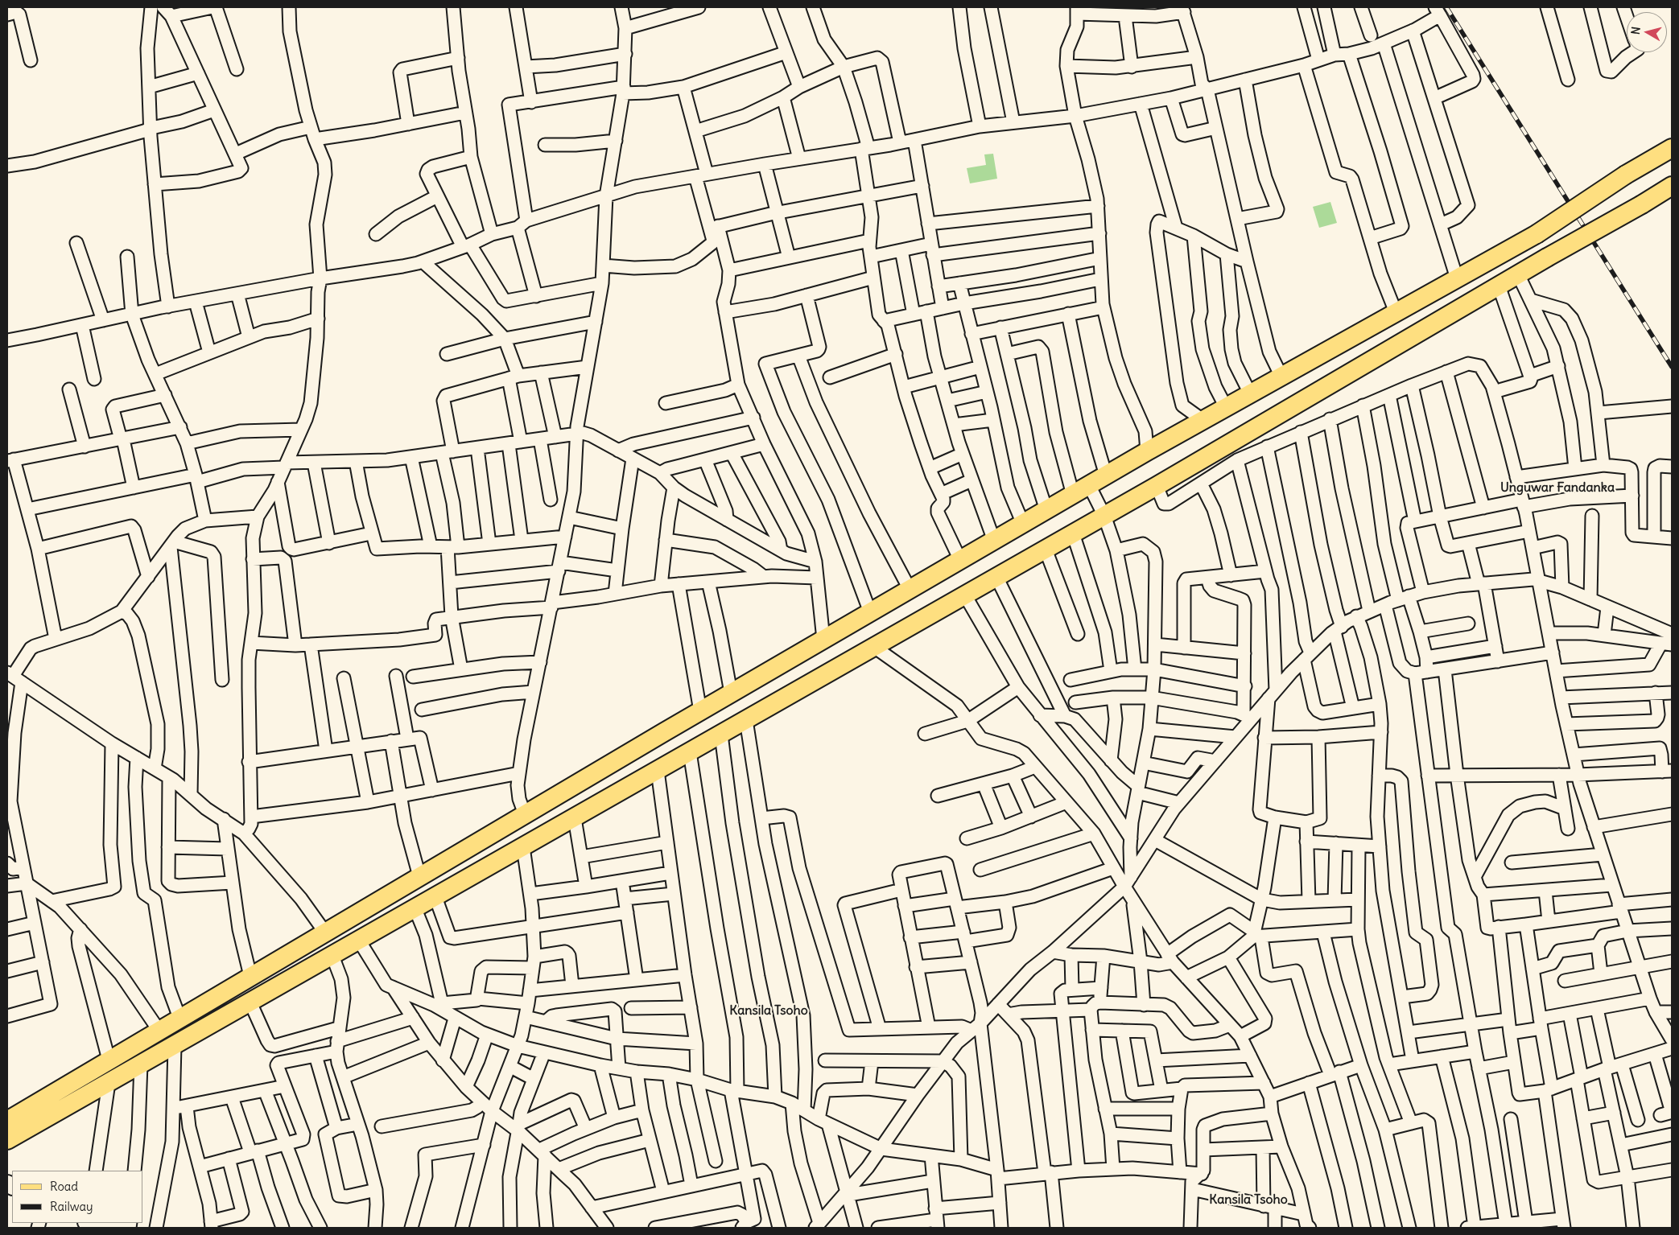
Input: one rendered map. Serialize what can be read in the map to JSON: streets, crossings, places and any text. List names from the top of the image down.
{
  "districts": ["Unguwar Fandanka", "Kansila Tsoho", "Kansila Tsoho"],
  "legend": ["Road", "Railway"],
  "north": "left"
}
